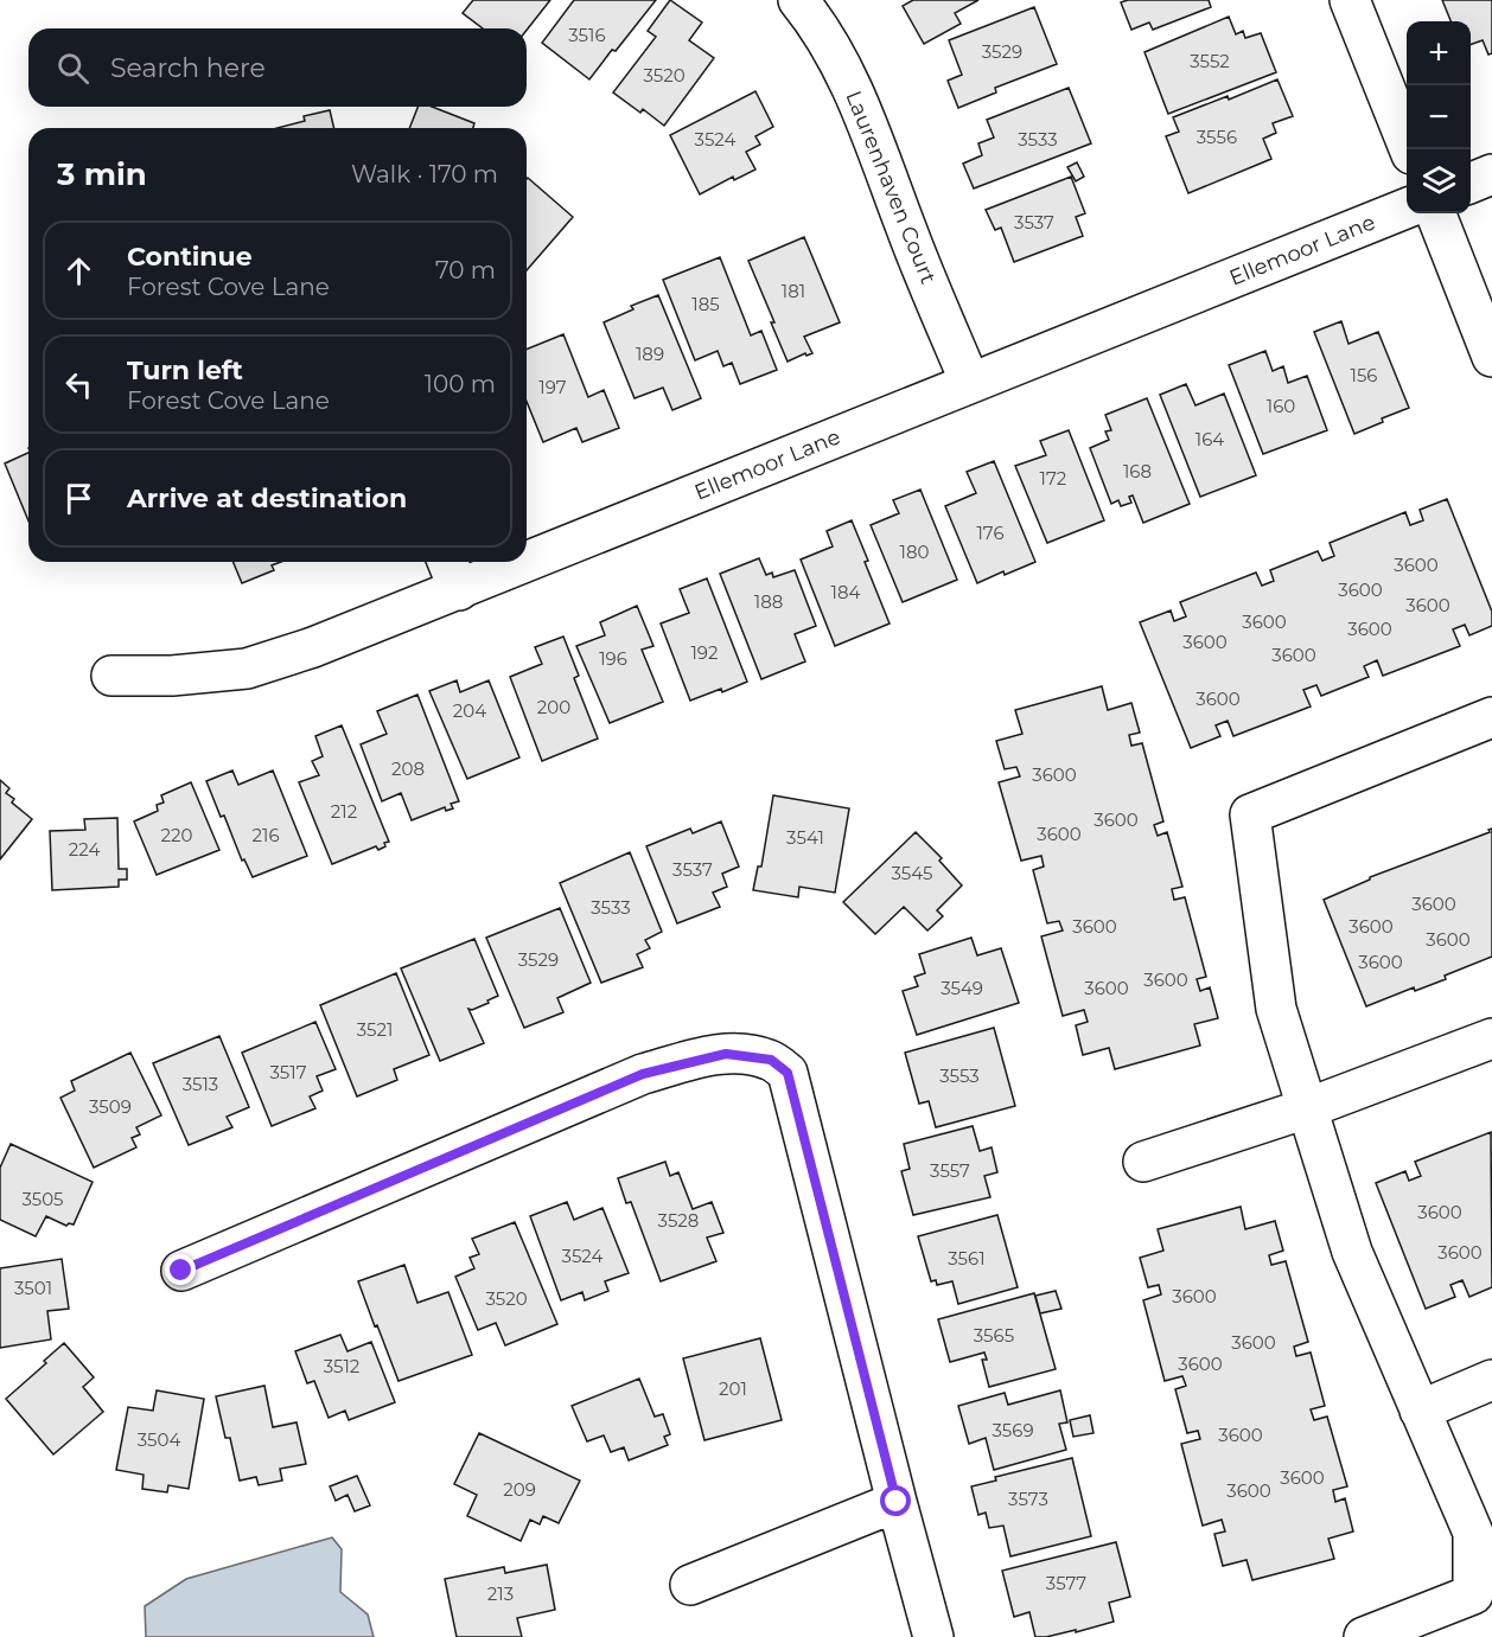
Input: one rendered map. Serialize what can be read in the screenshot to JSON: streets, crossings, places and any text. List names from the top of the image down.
{
  "streets": {
    "street": ["Laurenhaven Court", "Ellemoor Lane"]
  },
  "crossings": [
    ["Laurenhaven Court", "Ellemoor Lane"]
  ],
  "house_numbers": [
    "3516",
    "3529",
    "3552",
    "3520",
    "3556",
    "3524",
    "3533",
    "3537",
    "181",
    "185",
    "189",
    "156",
    "197",
    "160",
    "164",
    "168",
    "172",
    "176",
    "180",
    "3600",
    "3600",
    "184",
    "188",
    "3600",
    "3600",
    "3600",
    "3600",
    "192",
    "3600",
    "196",
    "3600",
    "200",
    "204",
    "208",
    "3600",
    "212",
    "3600",
    "3600",
    "220",
    "216",
    "3541",
    "224",
    "3537",
    "3545",
    "3600",
    "3533",
    "3600",
    "3600",
    "3600",
    "3529",
    "3600",
    "3600",
    "3549",
    "3600",
    "3521",
    "3517",
    "3553",
    "3513",
    "3509",
    "3557",
    "3505",
    "3600",
    "3528",
    "3600",
    "3524",
    "3561",
    "3501",
    "3600",
    "3520",
    "3565",
    "3600",
    "3600",
    "3512",
    "201",
    "3569",
    "3600",
    "3504",
    "3600",
    "209",
    "3600",
    "3573",
    "3577",
    "213"
  ],
  "page": {
    "map_buttons": ["+", "−"],
    "search": "Search here",
    "heading": ["3 min", "Walk · 170 m"],
    "list": [
      ["Continue", "Forest Cove Lane", "70 m"],
      ["Turn left", "Forest Cove Lane", "100 m"],
      "Arrive at destination"
    ]
  }
}
